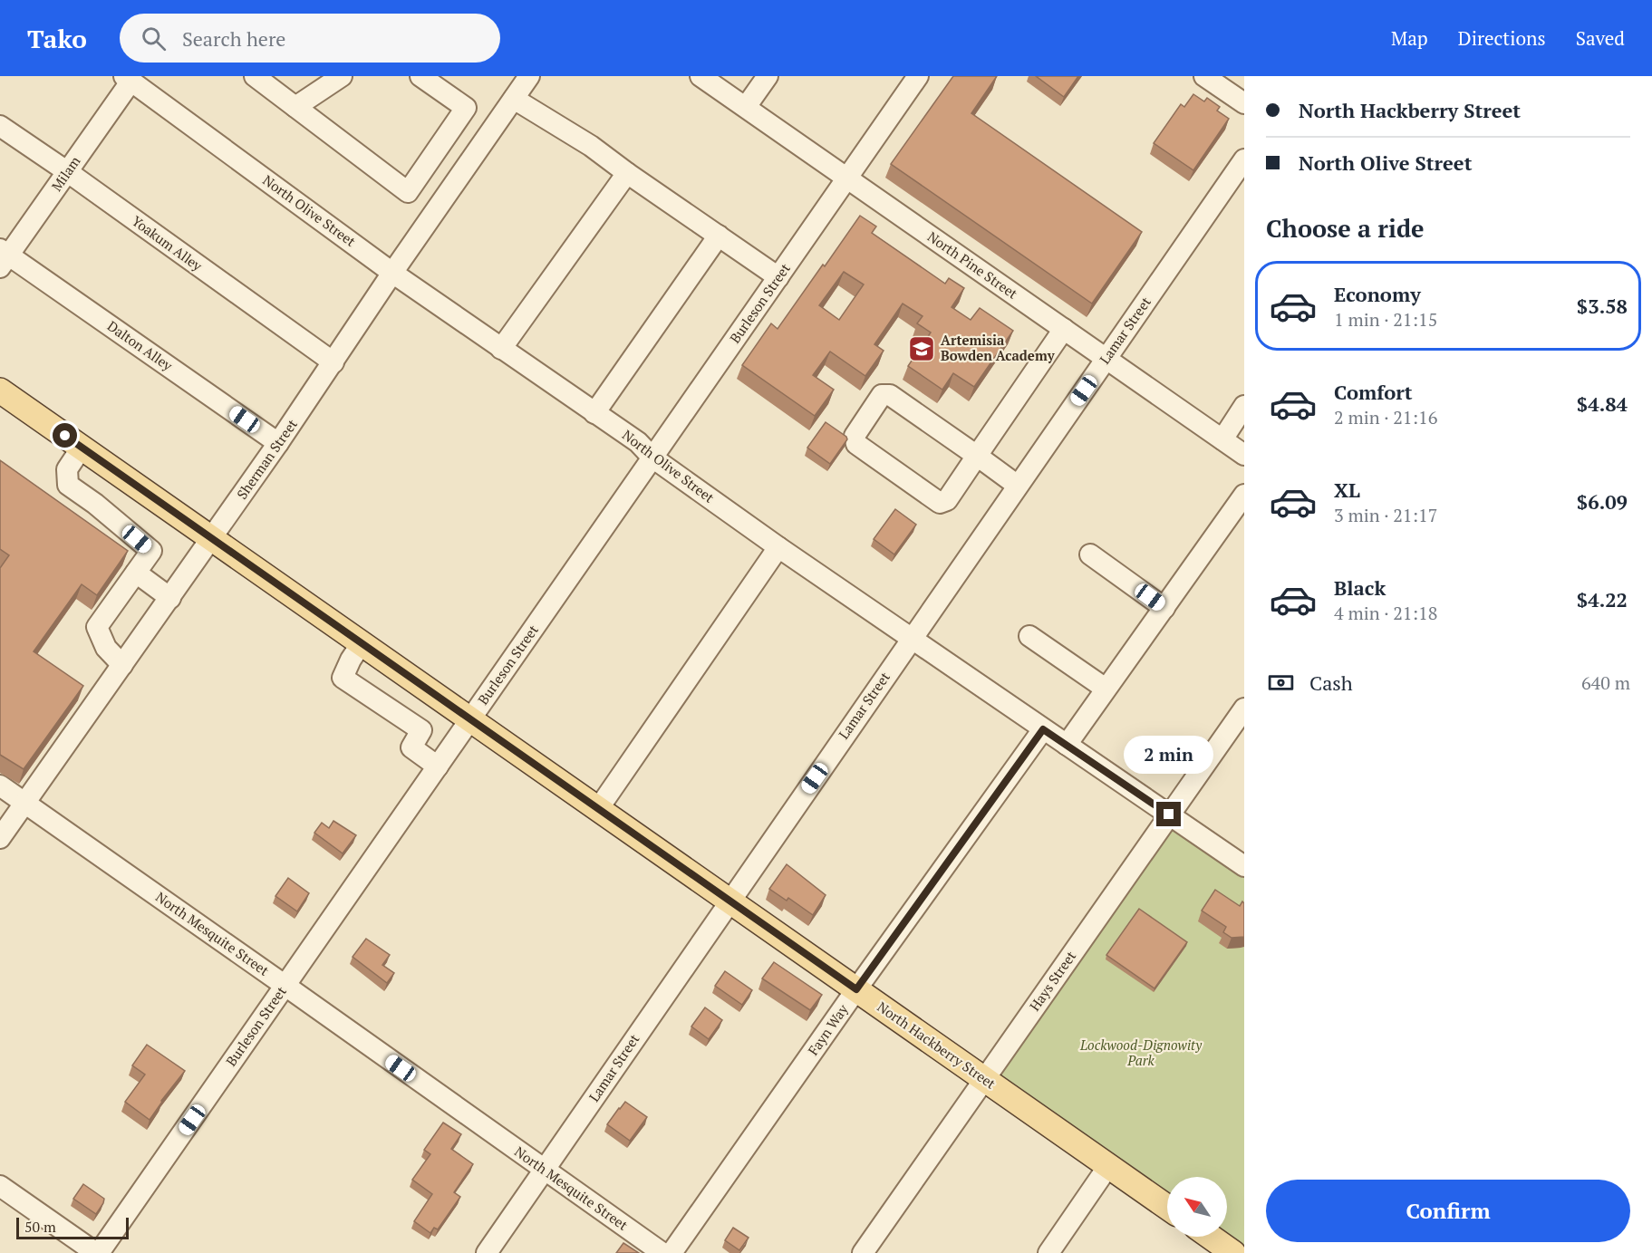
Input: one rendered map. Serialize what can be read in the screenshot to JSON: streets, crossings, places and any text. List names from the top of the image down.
{
  "streets": {
    "main road": ["North Hackberry Street"],
    "street": [
      "Milam",
      "North Olive Street",
      "Yoakum Alley",
      "North Pine Street",
      "Burleson Street",
      "Lamar Street",
      "Dalton Alley",
      "Sherman Street",
      "North Mesquite Street",
      "Hays Street",
      "Fayn Way"
    ]
  },
  "crossings": [
    ["Milam", "North Olive Street"],
    ["Milam", "Yoakum Alley"],
    ["Milam", "Dalton Alley"],
    ["North Olive Street", "Burleson Street"],
    ["North Olive Street", "Lamar Street"],
    ["North Olive Street", "Sherman Street"],
    ["North Olive Street", "Hays Street"],
    ["North Olive Street", "Fayn Way"],
    ["Yoakum Alley", "Sherman Street"],
    ["North Pine Street", "Burleson Street"],
    ["North Pine Street", "Lamar Street"],
    ["Burleson Street", "North Mesquite Street"],
    ["Burleson Street", "North Hackberry Street"],
    ["Lamar Street", "North Mesquite Street"],
    ["Lamar Street", "North Hackberry Street"],
    ["Dalton Alley", "Sherman Street"],
    ["Sherman Street", "North Mesquite Street"],
    ["Sherman Street", "North Hackberry Street"],
    ["Hays Street", "North Hackberry Street"],
    ["Fayn Way", "North Hackberry Street"]
  ],
  "parks": ["Lockwood-Dignowity Park"],
  "places": {
    "school or university": ["Artemisia Bowden Academy"]
  },
  "scale_bar": "50 m",
  "north": "top left",
  "page": {
    "header": "Tako",
    "search": "Search here",
    "nav": ["Map", "Directions", "Saved"],
    "banner": ["North Hackberry Street", "North Olive Street"],
    "heading": "Choose a ride",
    "list": [
      {
        "name": "Economy",
        "note": "1 min · 21:15",
        "value": "$3.58"
      },
      {
        "name": "Comfort",
        "note": "2 min · 21:16",
        "value": "$4.84"
      },
      {
        "name": "XL",
        "note": "3 min · 21:17",
        "value": "$6.09"
      },
      {
        "name": "Black",
        "note": "4 min · 21:18",
        "value": "$4.22"
      }
    ],
    "pay": ["Cash", "640 m"],
    "bubble": "2 min",
    "buttons": "Confirm",
    "scale": "50 m"
  }
}
